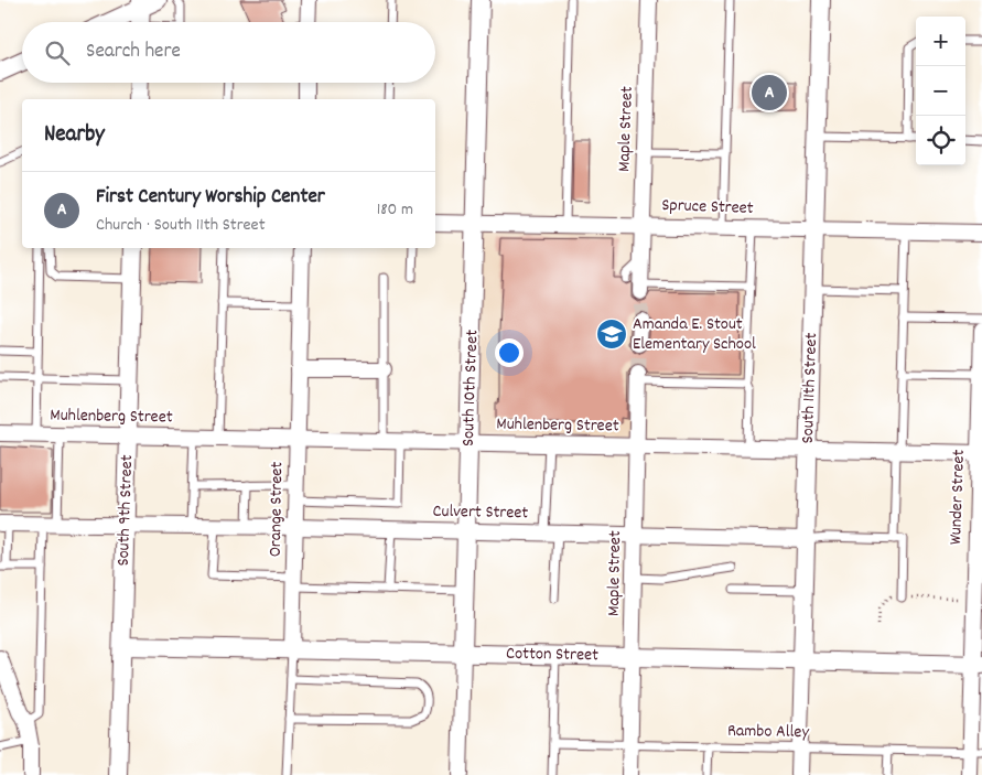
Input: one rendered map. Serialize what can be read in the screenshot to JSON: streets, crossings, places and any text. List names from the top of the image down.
{
  "streets": {
    "street": [
      "Maple Street",
      "Spruce Street",
      "South 10th Street",
      "South 11th Street",
      "Muhlenberg Street",
      "Wunder Street",
      "Orange Street",
      "South 9th Street",
      "Culvert Street",
      "Cotton Street"
    ],
    "lane": ["Rambo Alley"]
  },
  "crossings": [
    ["Maple Street", "Spruce Street"],
    ["Maple Street", "Muhlenberg Street"],
    ["Maple Street", "Culvert Street"],
    ["Maple Street", "Cotton Street"],
    ["Maple Street", "Rambo Alley"],
    ["Spruce Street", "South 10th Street"],
    ["Spruce Street", "South 11th Street"],
    ["South 10th Street", "Muhlenberg Street"],
    ["South 10th Street", "Culvert Street"],
    ["South 10th Street", "Cotton Street"],
    ["South 11th Street", "Muhlenberg Street"],
    ["South 11th Street", "Culvert Street"],
    ["South 11th Street", "Cotton Street"],
    ["South 11th Street", "Rambo Alley"],
    ["Muhlenberg Street", "Wunder Street"],
    ["Muhlenberg Street", "Orange Street"],
    ["Muhlenberg Street", "South 9th Street"],
    ["Wunder Street", "Cotton Street"],
    ["Wunder Street", "Rambo Alley"],
    ["Orange Street", "Culvert Street"],
    ["Orange Street", "Cotton Street"],
    ["South 9th Street", "Culvert Street"],
    ["South 9th Street", "Cotton Street"]
  ],
  "places": {
    "school or university": ["Amanda E. Stout Elementary School"]
  },
  "page": {
    "map_buttons": ["+", "−"],
    "search": "Search here",
    "pins": "A",
    "heading": "Nearby",
    "list": [
      {
        "mark": "A",
        "name": "First Century Worship Center",
        "note": "Church · South 11th Street",
        "value": "180 m"
      }
    ]
  }
}
